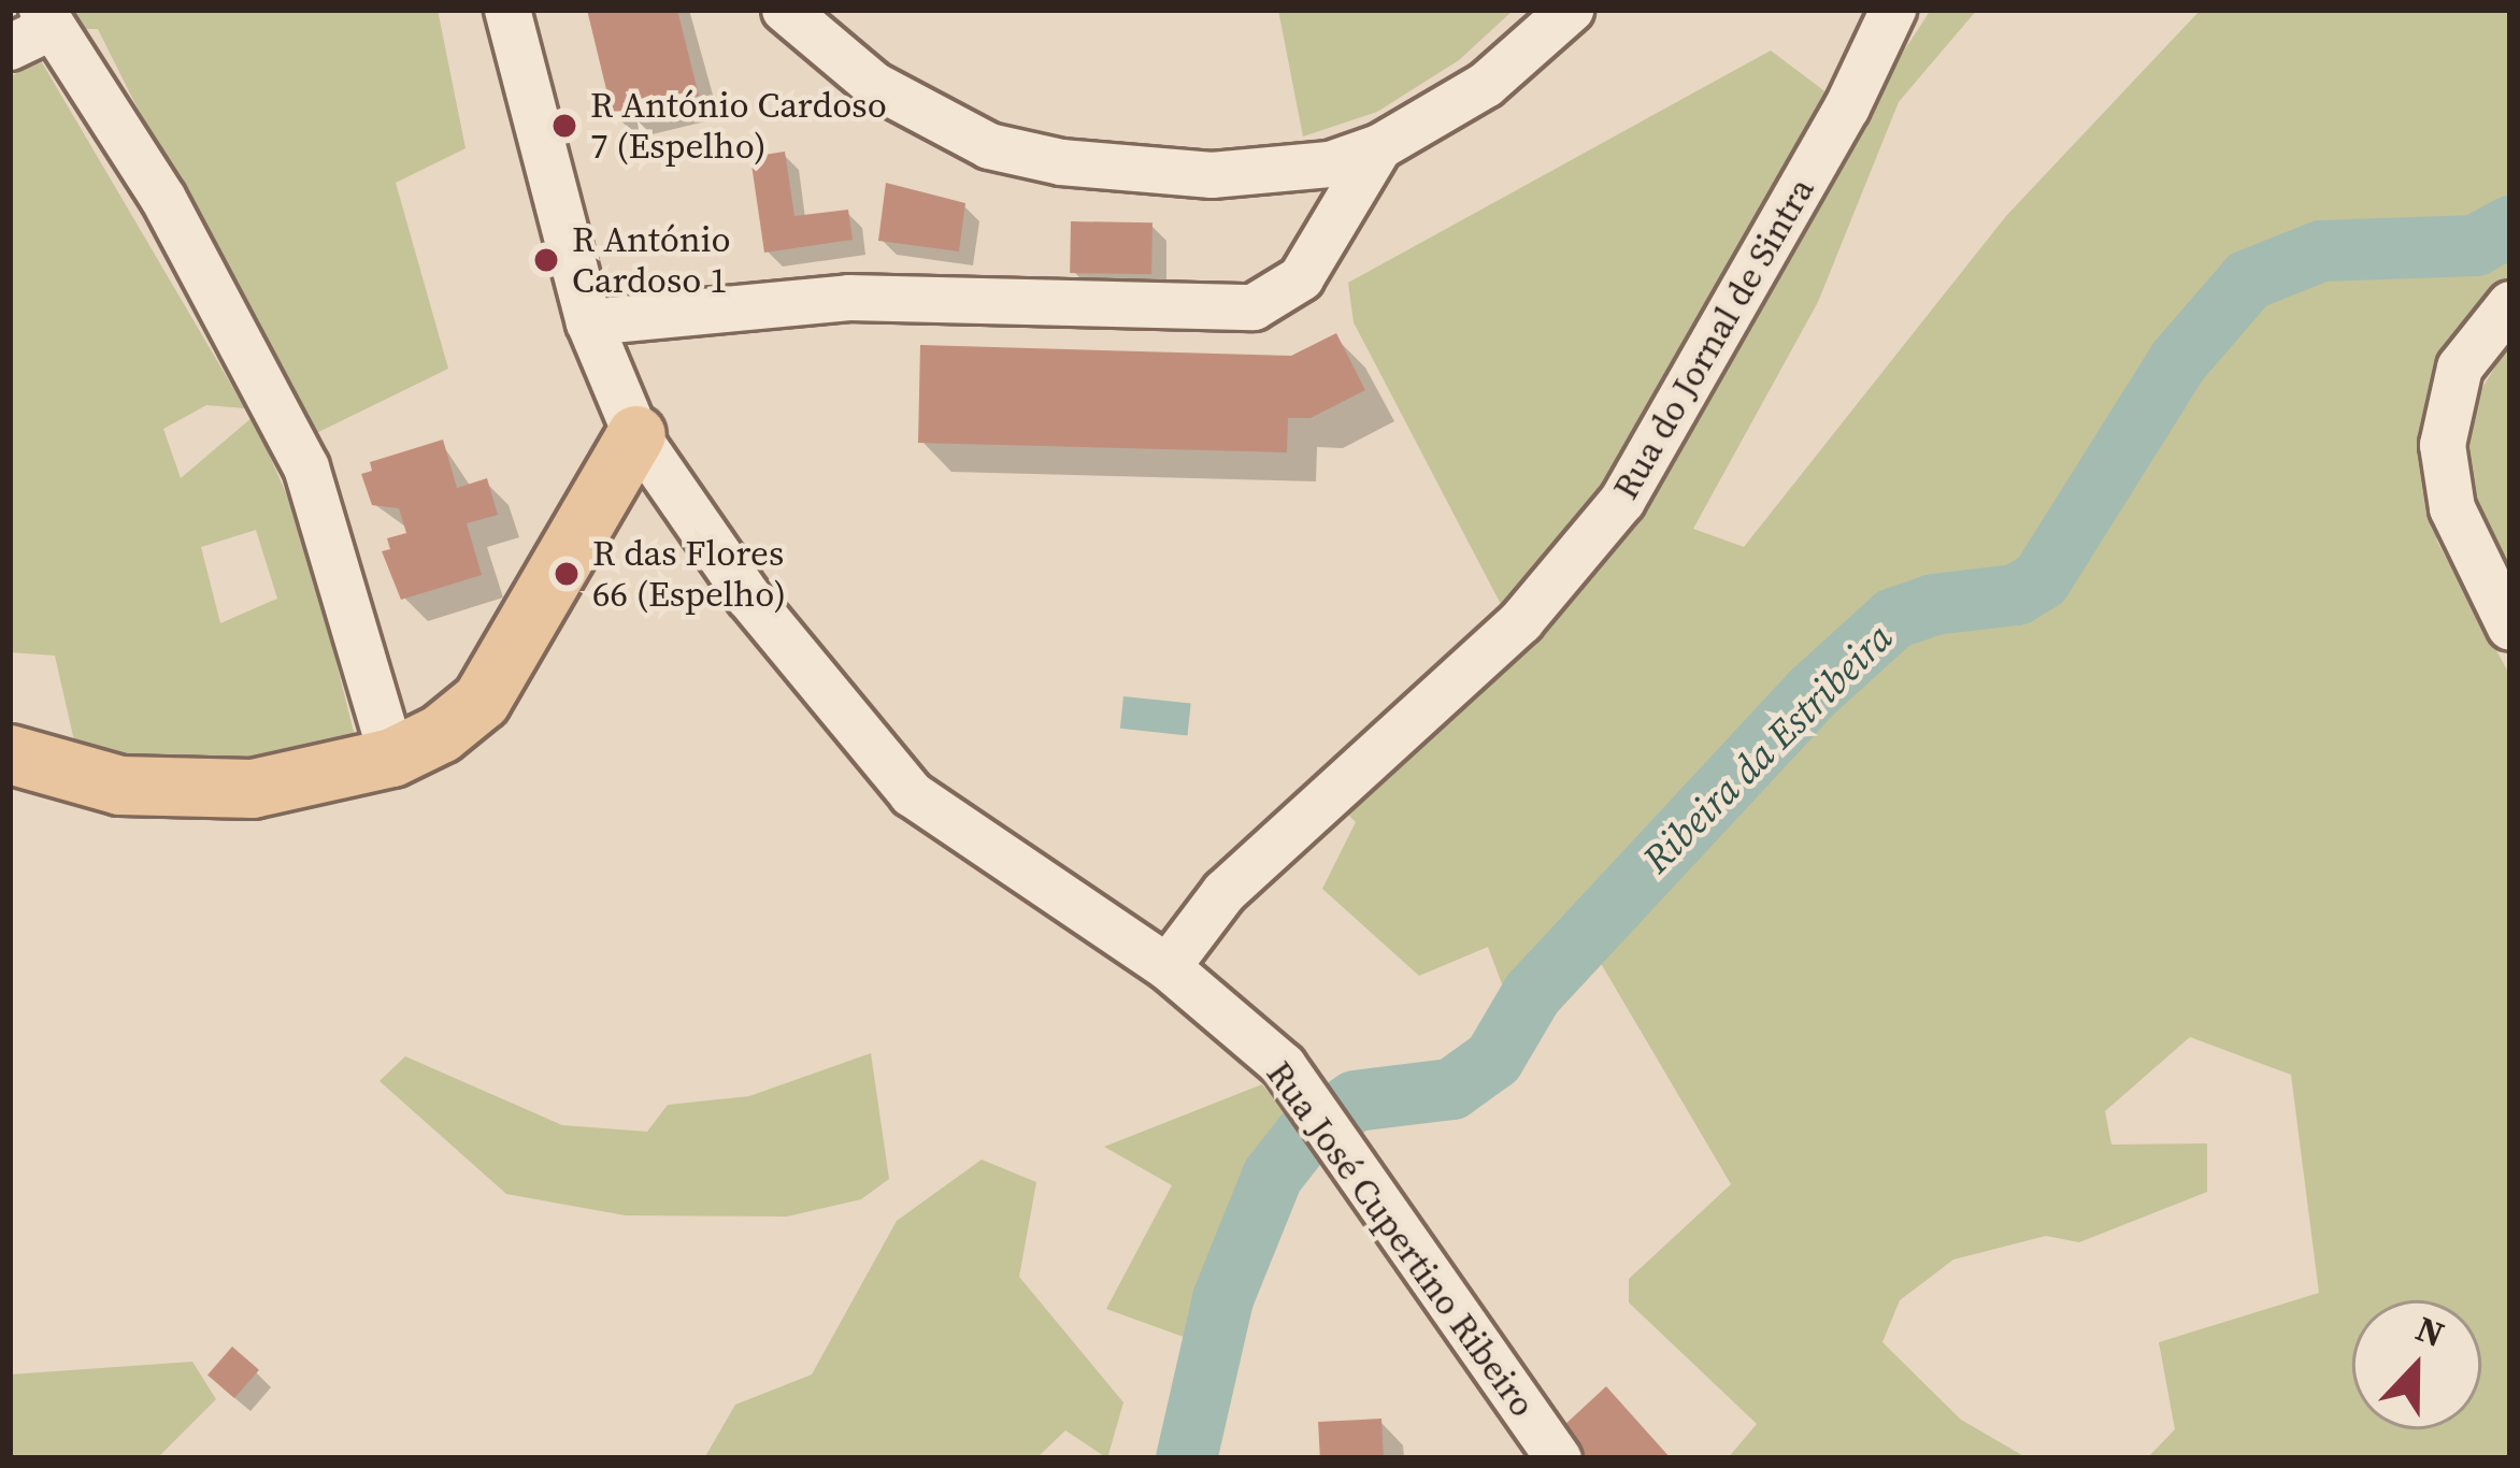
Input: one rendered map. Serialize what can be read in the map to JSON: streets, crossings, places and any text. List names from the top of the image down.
{
  "streets": {
    "street": ["Rua do Jornal de Sintra", "Rua José Cupertino Ribeiro"]
  },
  "crossings": [
    ["Rua do Jornal de Sintra", "Rua José Cupertino Ribeiro"]
  ],
  "water": ["Ribeira da Estribeira"],
  "places": ["R António Cardoso 7 (Espelho)", "R António Cardoso 1", "R das Flores 66 (Espelho)"],
  "north": "top"
}
